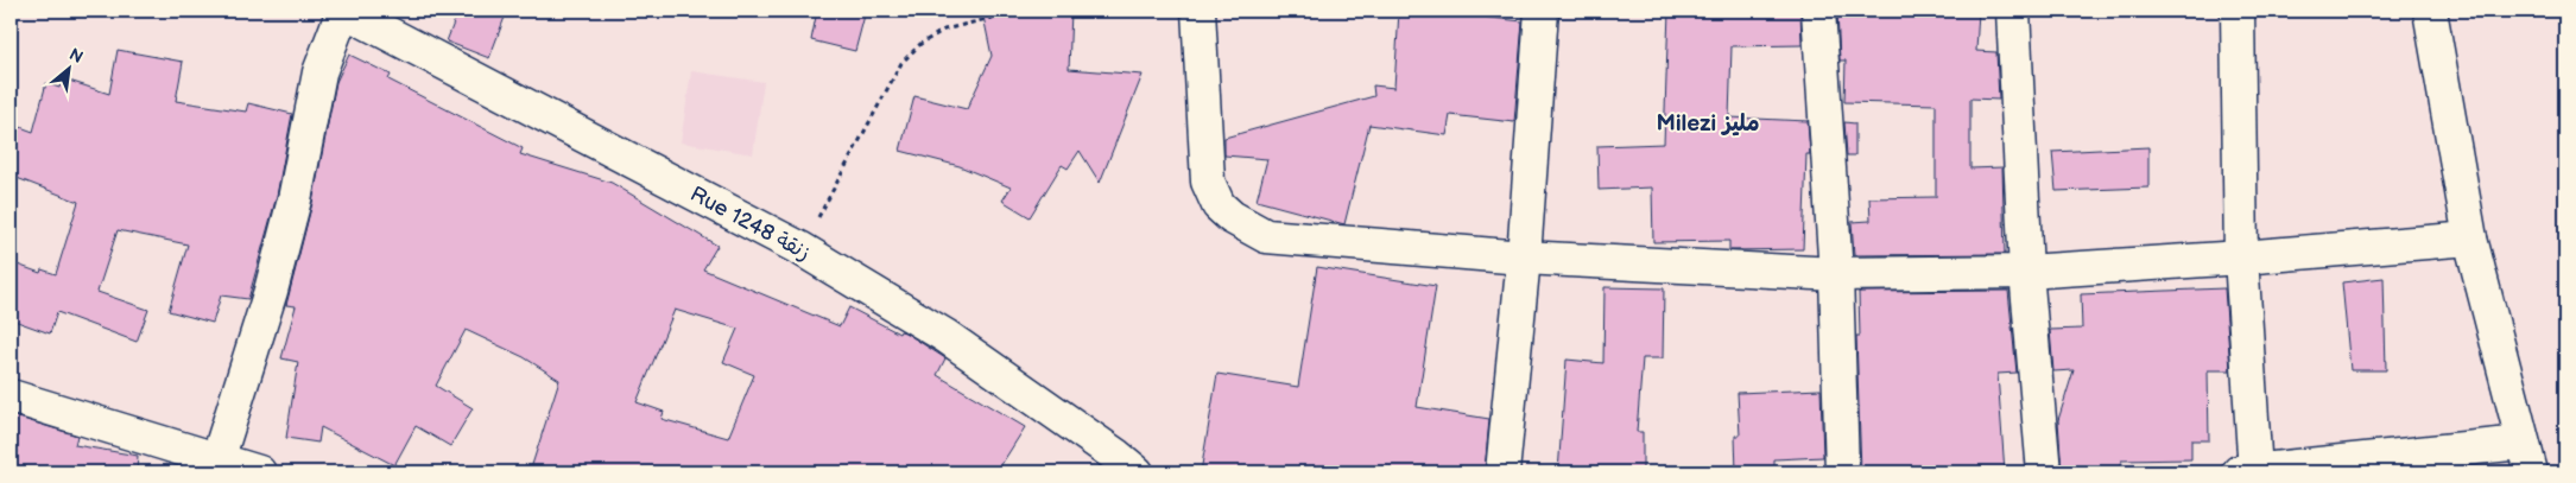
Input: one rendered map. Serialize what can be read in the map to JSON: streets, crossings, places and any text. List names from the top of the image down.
{
  "streets": {
    "street": ["Rue 1248 زنقة"]
  },
  "districts": ["Milezi مليز"],
  "north": "top right"
}
